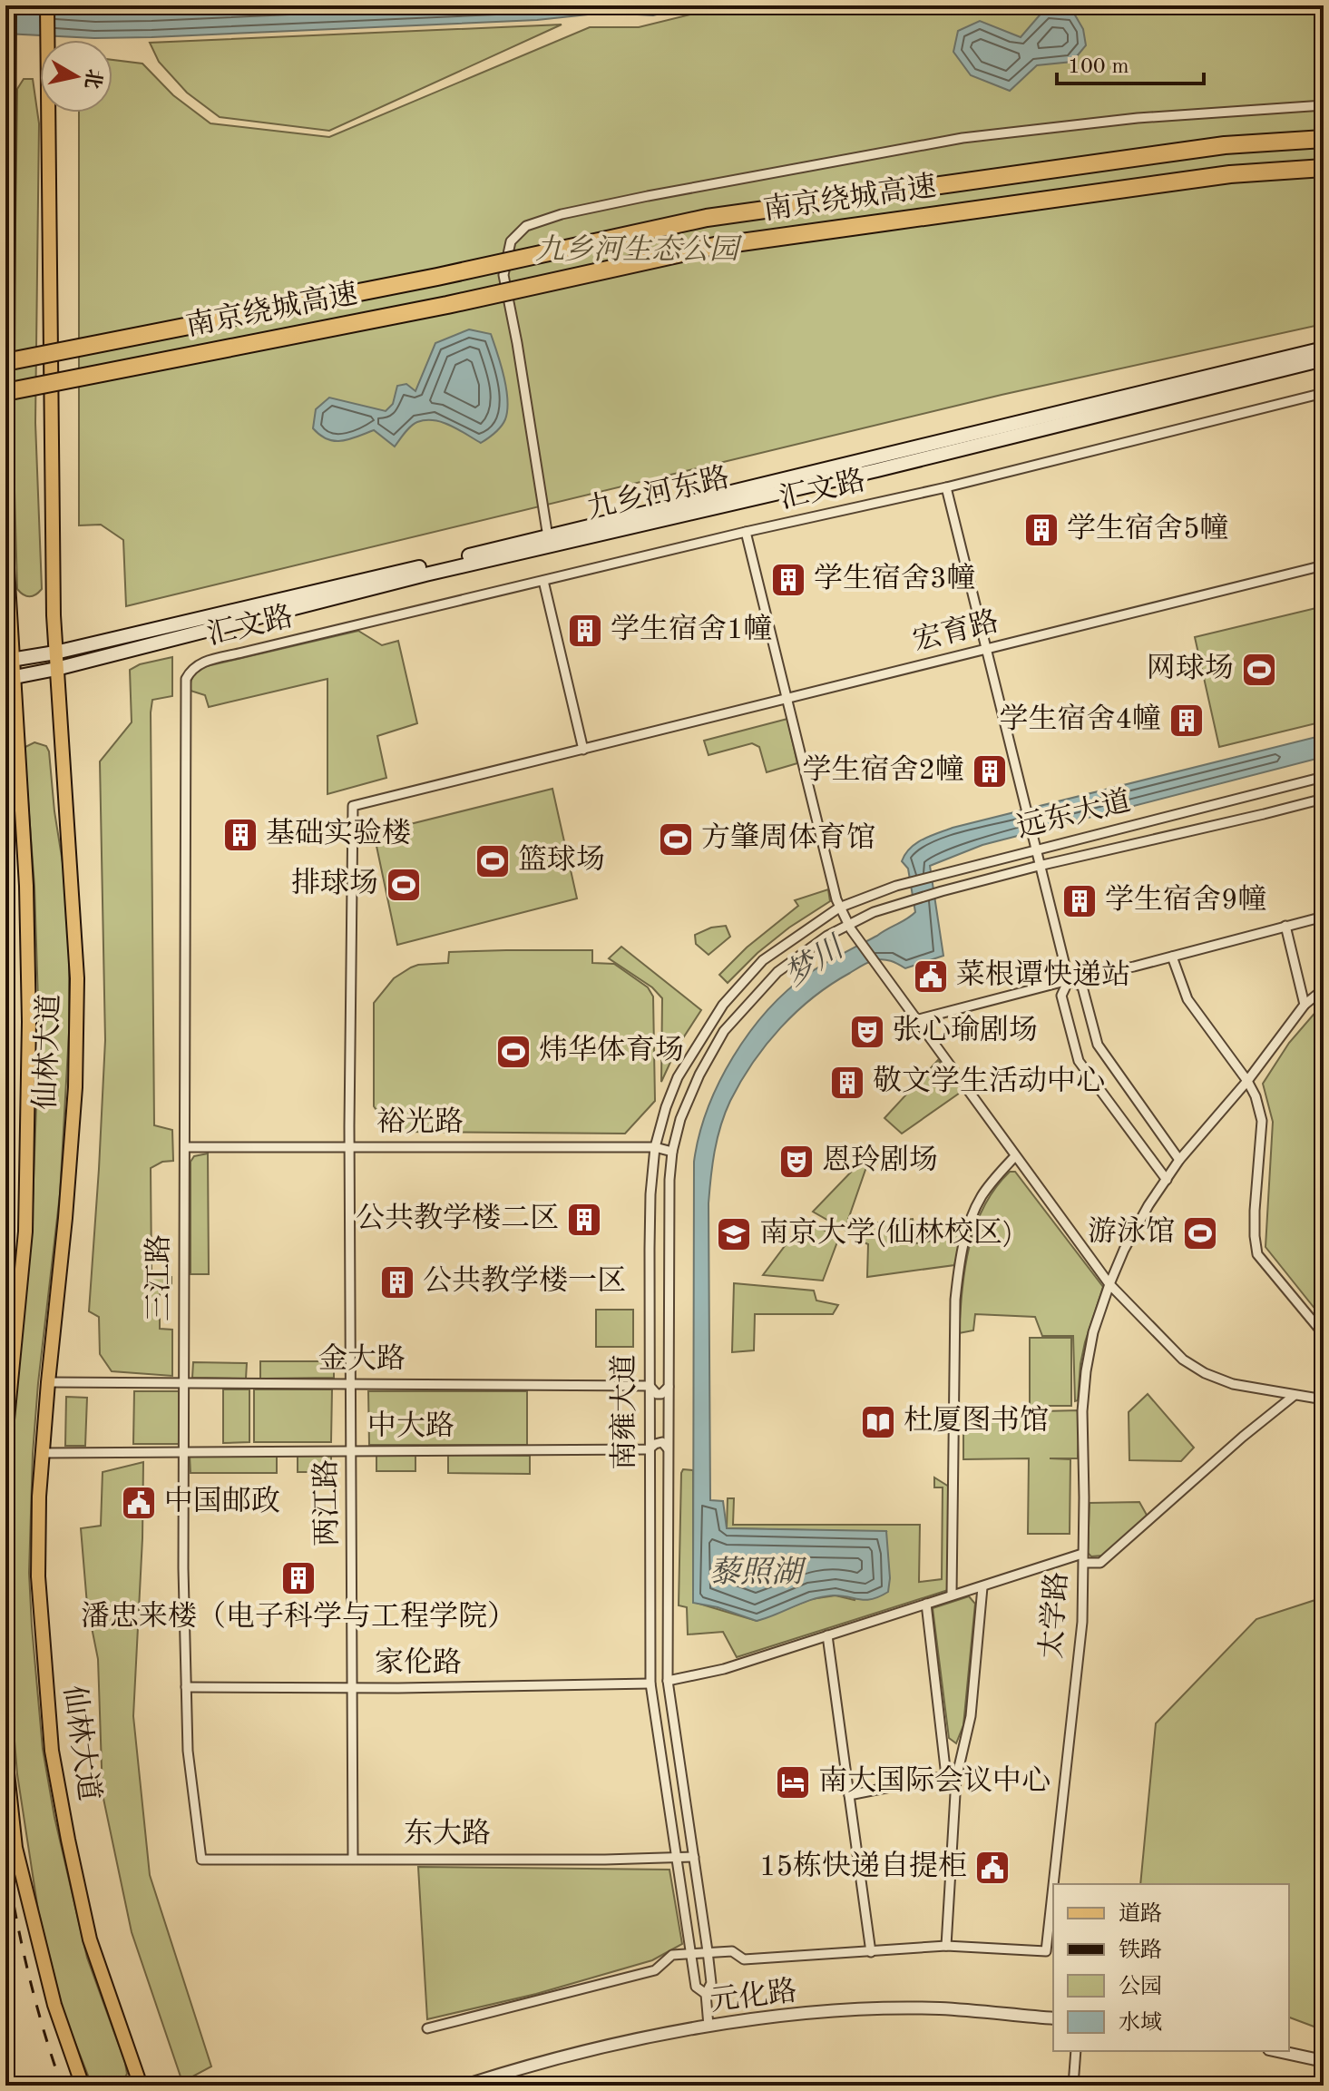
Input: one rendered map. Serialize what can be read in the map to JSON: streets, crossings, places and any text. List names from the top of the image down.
{
  "streets": {
    "highway": ["南京绕城高速"],
    "main road": ["九乡河东路", "仙林大道"],
    "street": [
      "汇文路",
      "宏育路",
      "远东大道",
      "裕光路",
      "三江路",
      "金大路",
      "南雍大道",
      "中大路",
      "两江路",
      "太学路",
      "家伦路",
      "东大路",
      "元化路"
    ]
  },
  "crossings": [
    ["汇文路", "三江路"],
    ["九乡河东路", "仙林大道"],
    ["宏育路", "两江路"],
    ["远东大道", "南雍大道"],
    ["仙林大道", "金大路"],
    ["仙林大道", "中大路"],
    ["裕光路", "三江路"],
    ["裕光路", "南雍大道"],
    ["裕光路", "两江路"],
    ["三江路", "金大路"],
    ["三江路", "中大路"],
    ["三江路", "家伦路"],
    ["三江路", "东大路"],
    ["金大路", "南雍大道"],
    ["金大路", "两江路"],
    ["南雍大道", "中大路"],
    ["南雍大道", "家伦路"],
    ["南雍大道", "东大路"],
    ["中大路", "两江路"],
    ["两江路", "家伦路"],
    ["两江路", "东大路"]
  ],
  "water": ["梦川", "藜照湖"],
  "parks": ["九乡河生态公园"],
  "places": {
    "building": [
      "学生宿舍5幢",
      "学生宿舍3幢",
      "学生宿舍1幢",
      "学生宿舍4幢",
      "学生宿舍2幢",
      "基础实验楼",
      "学生宿舍9幢",
      "敬文学生活动中心",
      "公共教学楼二区",
      "公共教学楼一区",
      "潘忠来楼（电子科学与工程学院）"
    ],
    "sports": [
      "网球场",
      "方肇周体育馆",
      "篮球场",
      "排球场",
      "炜华体育场",
      "游泳馆"
    ],
    "public building": ["菜根谭快递站", "中国邮政", "15栋快递自提柜"],
    "theatre": ["张心瑜剧场", "恩玲剧场"],
    "school or university": ["南京大学(仙林校区)"],
    "library": ["杜厦图书馆"],
    "hotel": ["南大国际会议中心"]
  },
  "legend": [
    "道路",
    "铁路",
    "公园",
    "水域"
  ],
  "scale_bar": "100 m",
  "north": "right"
}
